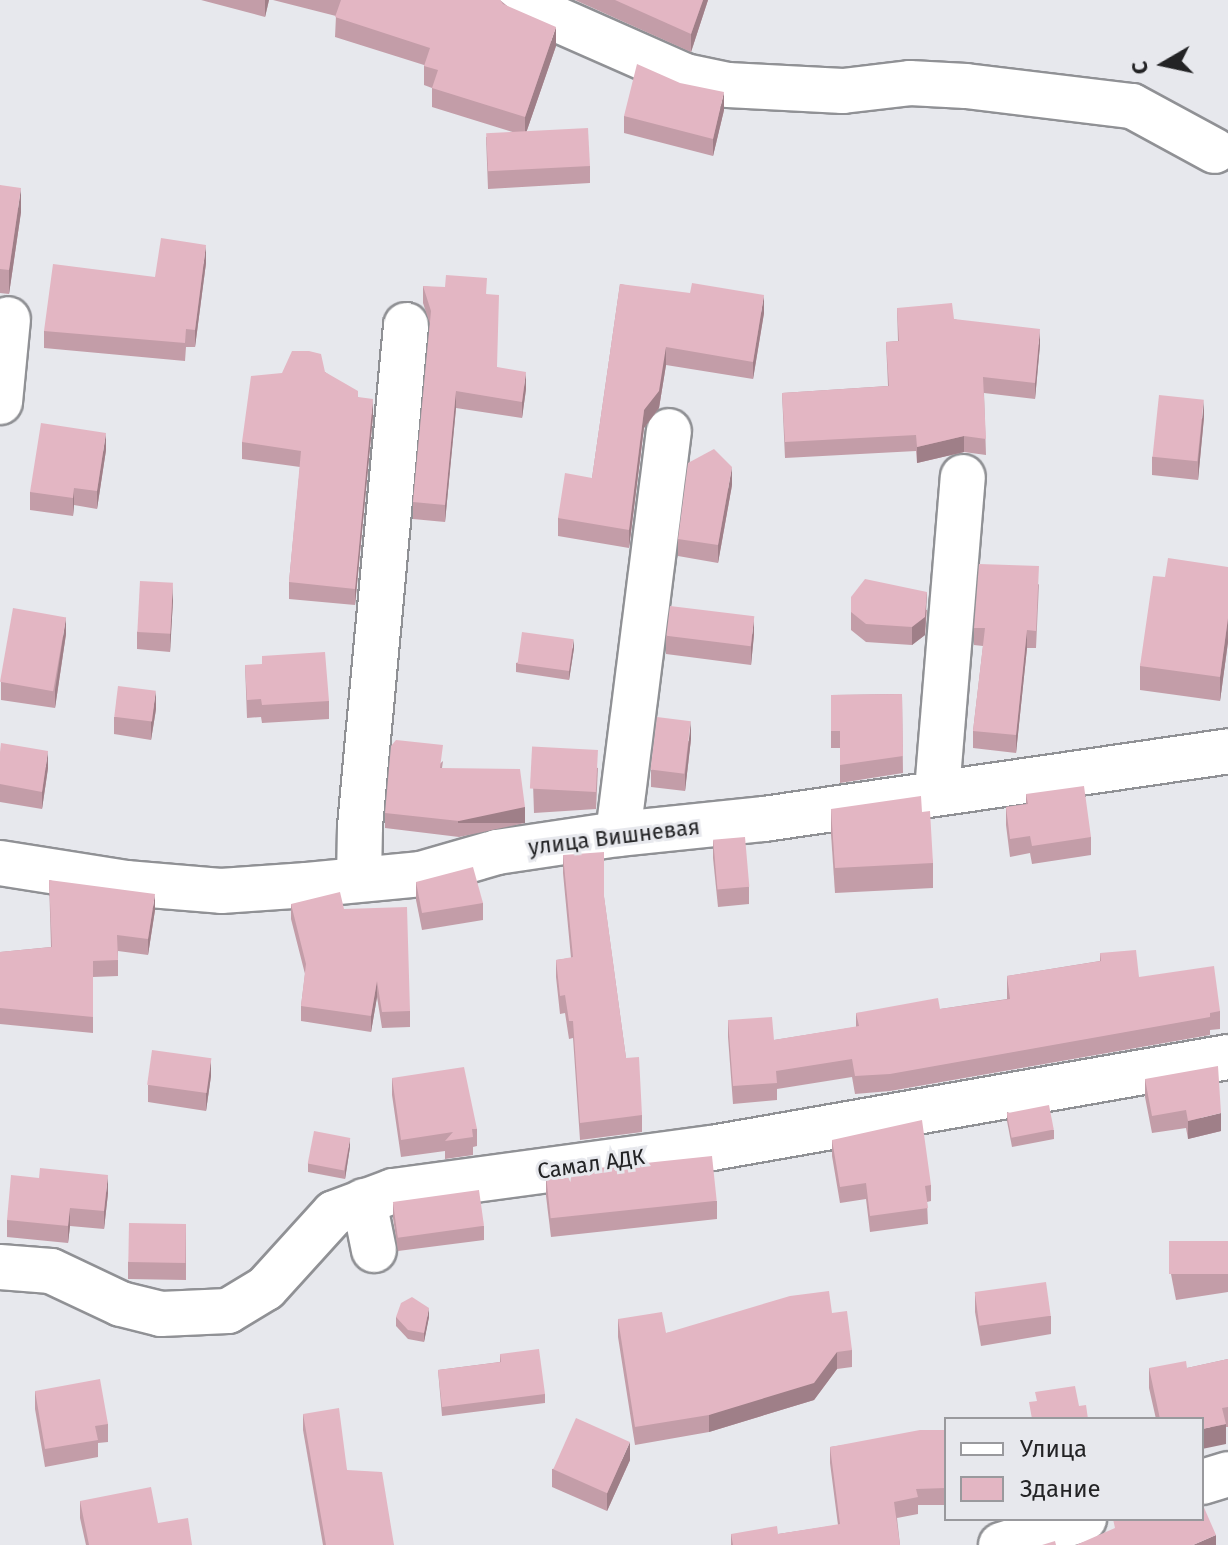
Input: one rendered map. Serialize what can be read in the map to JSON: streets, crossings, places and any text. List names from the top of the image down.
{
  "streets": {
    "street": ["улица Вишневая", "Самал АДК"]
  },
  "legend": ["Улица", "Здание"],
  "north": "left"
}
